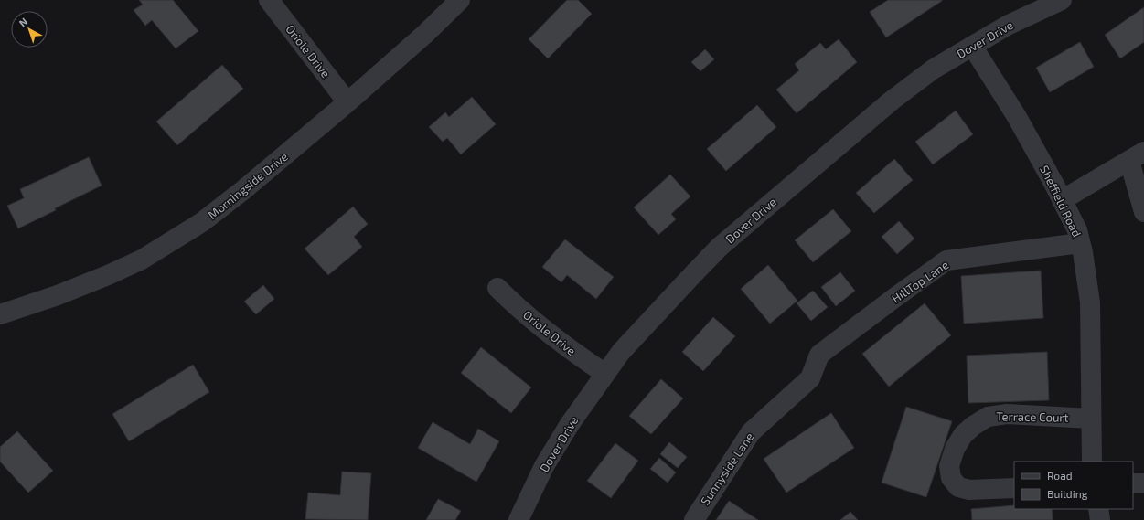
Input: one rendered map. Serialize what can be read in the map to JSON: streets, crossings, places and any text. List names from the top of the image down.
{
  "streets": {
    "street": [
      "Dover Drive",
      "Oriole Drive",
      "Morningside Drive",
      "Sheffield Road",
      "HillTop Lane",
      "Terrace Court",
      "Sunnyside Lane"
    ]
  },
  "crossings": [
    ["Dover Drive", "Oriole Drive"],
    ["Dover Drive", "Sheffield Road"],
    ["Oriole Drive", "Morningside Drive"],
    ["Sheffield Road", "HillTop Lane"],
    ["Sheffield Road", "Terrace Court"],
    ["HillTop Lane", "Sunnyside Lane"]
  ],
  "legend": ["Road", "Building"],
  "north": "top left"
}
